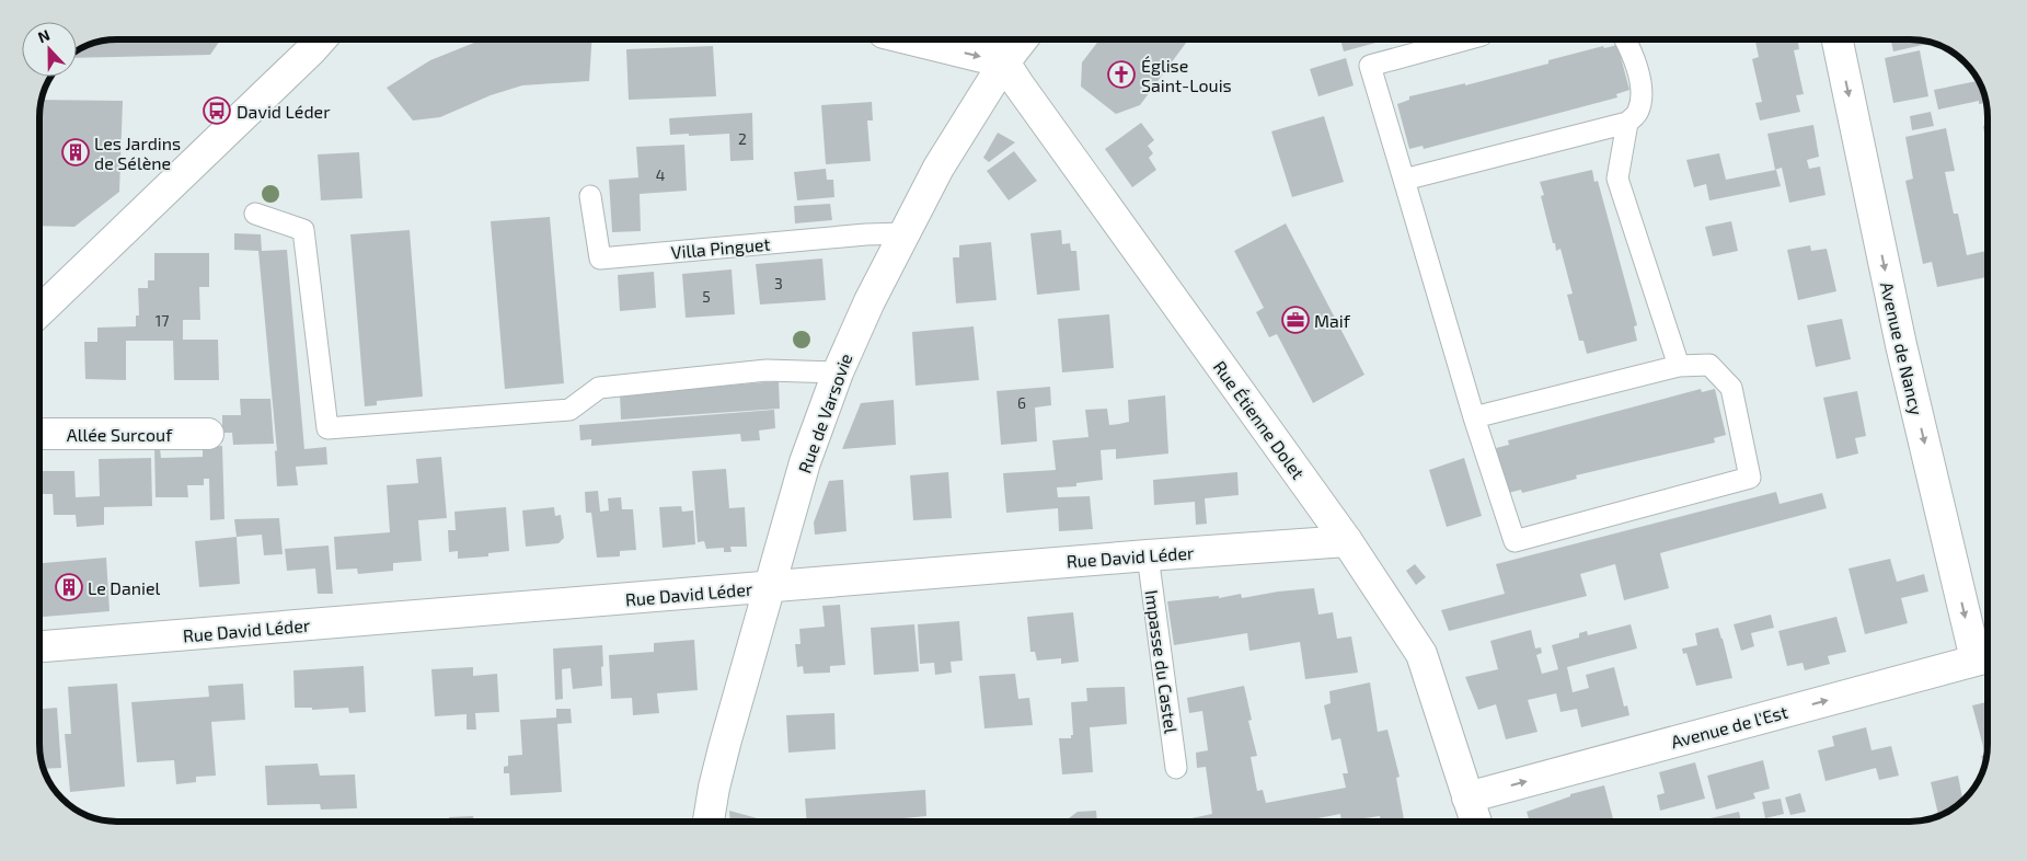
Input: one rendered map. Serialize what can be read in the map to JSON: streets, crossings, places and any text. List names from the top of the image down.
{
  "streets": {
    "street": [
      "Avenue de Nancy",
      "Rue de Varsovie",
      "Rue Étienne Dolet",
      "Allée Surcouf",
      "Rue David Léder",
      "Avenue de l'Est"
    ],
    "lane": ["Villa Pinguet", "Impasse du Castel"]
  },
  "crossings": [
    ["Villa Pinguet", "Rue de Varsovie"],
    ["Avenue de Nancy", "Avenue de l'Est"],
    ["Rue de Varsovie", "Rue Étienne Dolet"],
    ["Rue de Varsovie", "Rue David Léder"],
    ["Rue Étienne Dolet", "Rue David Léder"],
    ["Rue Étienne Dolet", "Avenue de l'Est"],
    ["Rue David Léder", "Impasse du Castel"]
  ],
  "one_way": ["Avenue de Nancy", "Avenue de l'Est"],
  "places": {
    "church": ["Église Saint-Louis"],
    "bus stop": ["David Léder"],
    "building": ["Les Jardins de Sélène", "Le Daniel"],
    "office": ["Maif"]
  },
  "house_numbers": [
    "2",
    "4",
    "3",
    "5",
    "17",
    "6"
  ],
  "north": "top"
}
